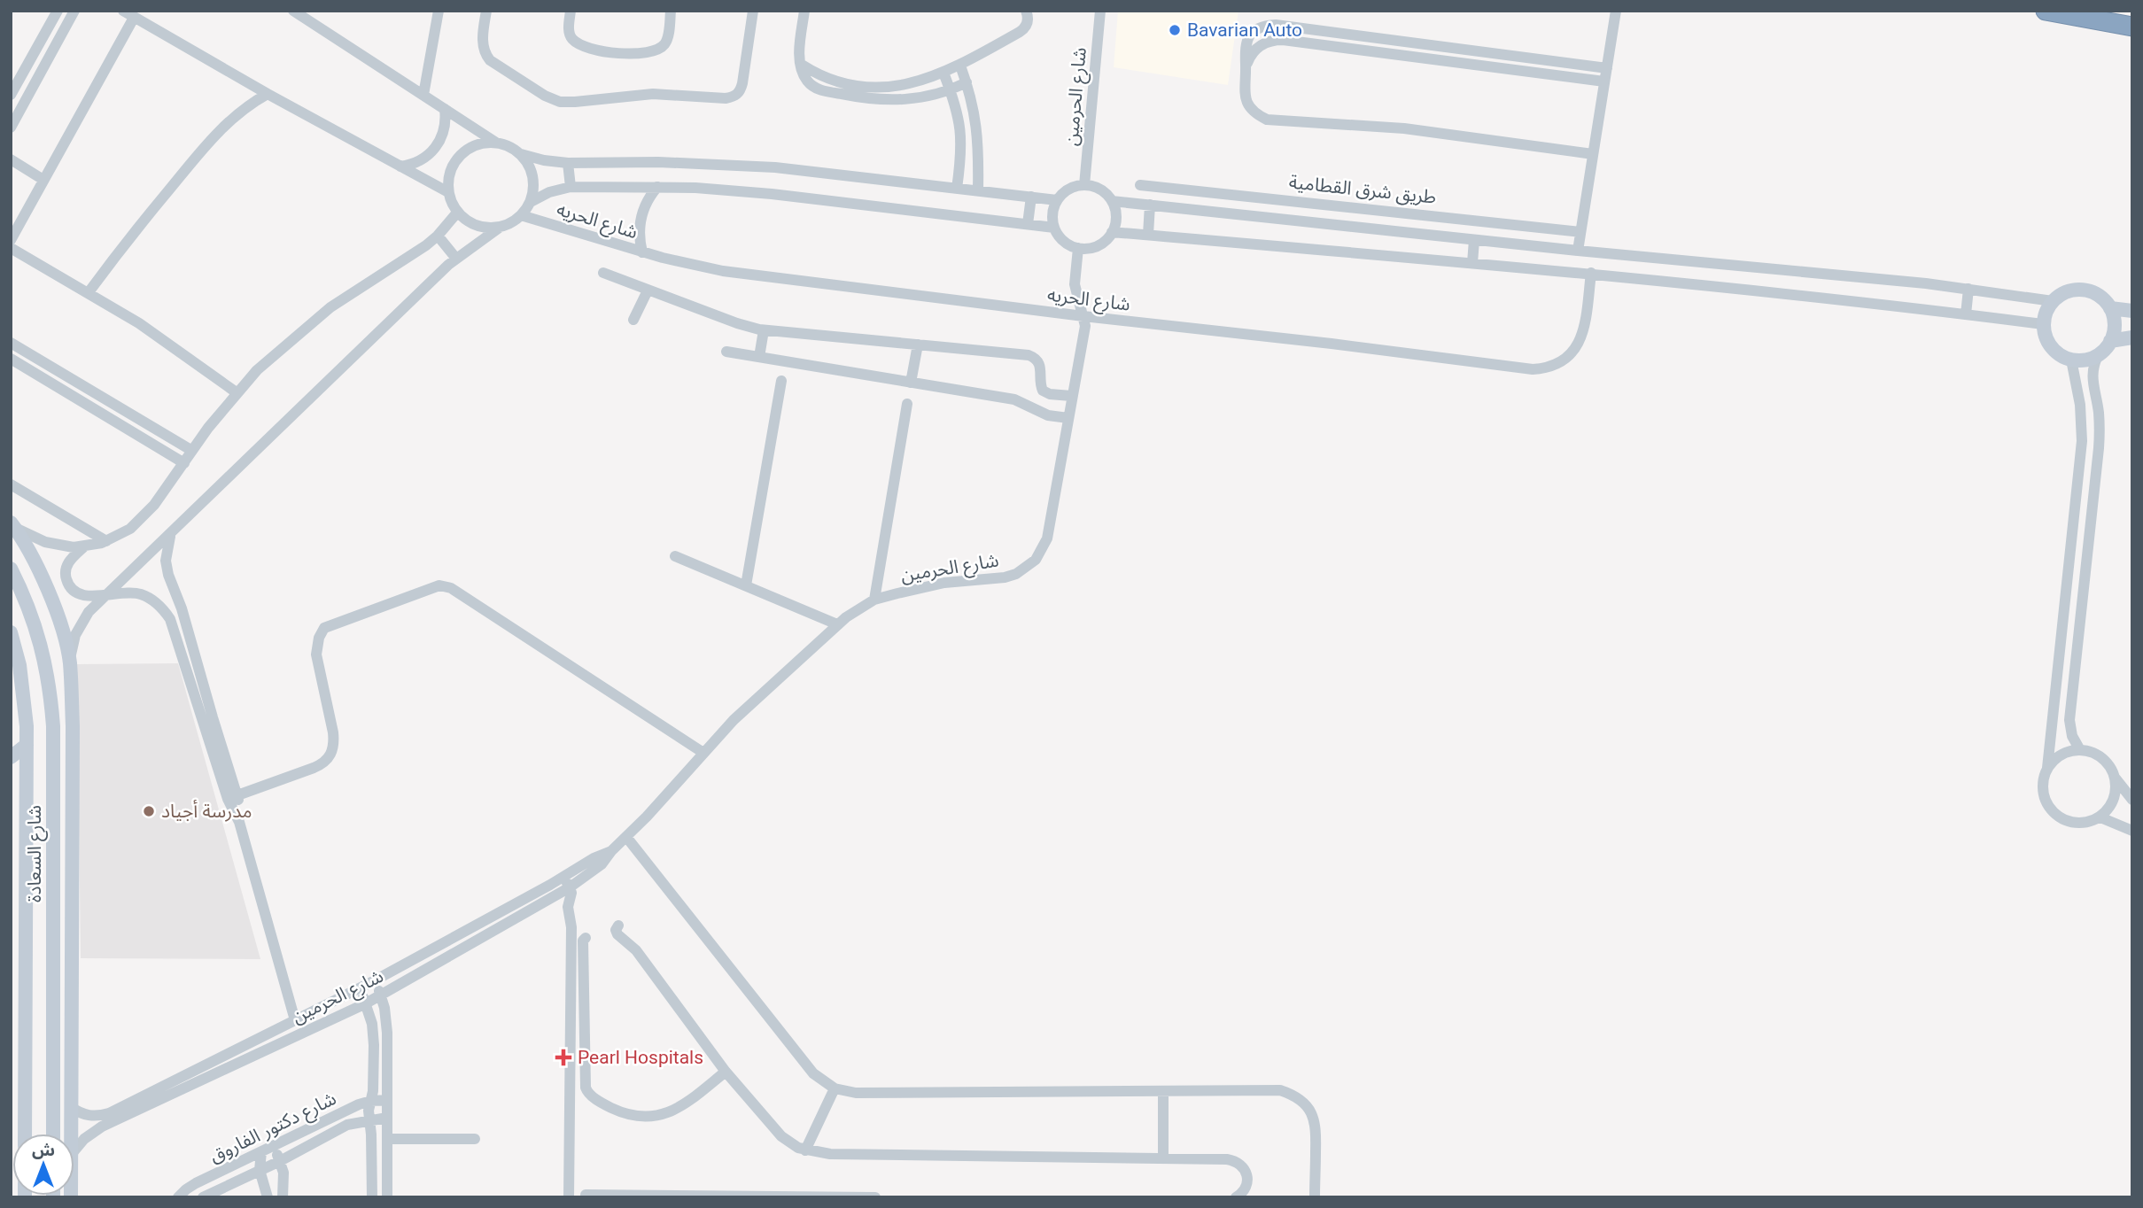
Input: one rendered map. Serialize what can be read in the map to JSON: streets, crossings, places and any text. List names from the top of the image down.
{
  "streets": {
    "street": [
      "شارع الحرمين",
      "طريق شرق القطامية",
      "شارع الحريه",
      "شارع السعادة",
      "شارع دكتور الفاروق"
    ]
  },
  "crossings": [
    ["شارع الحرمين", "شارع الحريه"]
  ],
  "places": {
    "other": ["Bavarian Auto", "مدرسة أجياد"],
    "health": ["Pearl Hospitals"]
  },
  "north": "top"
}
